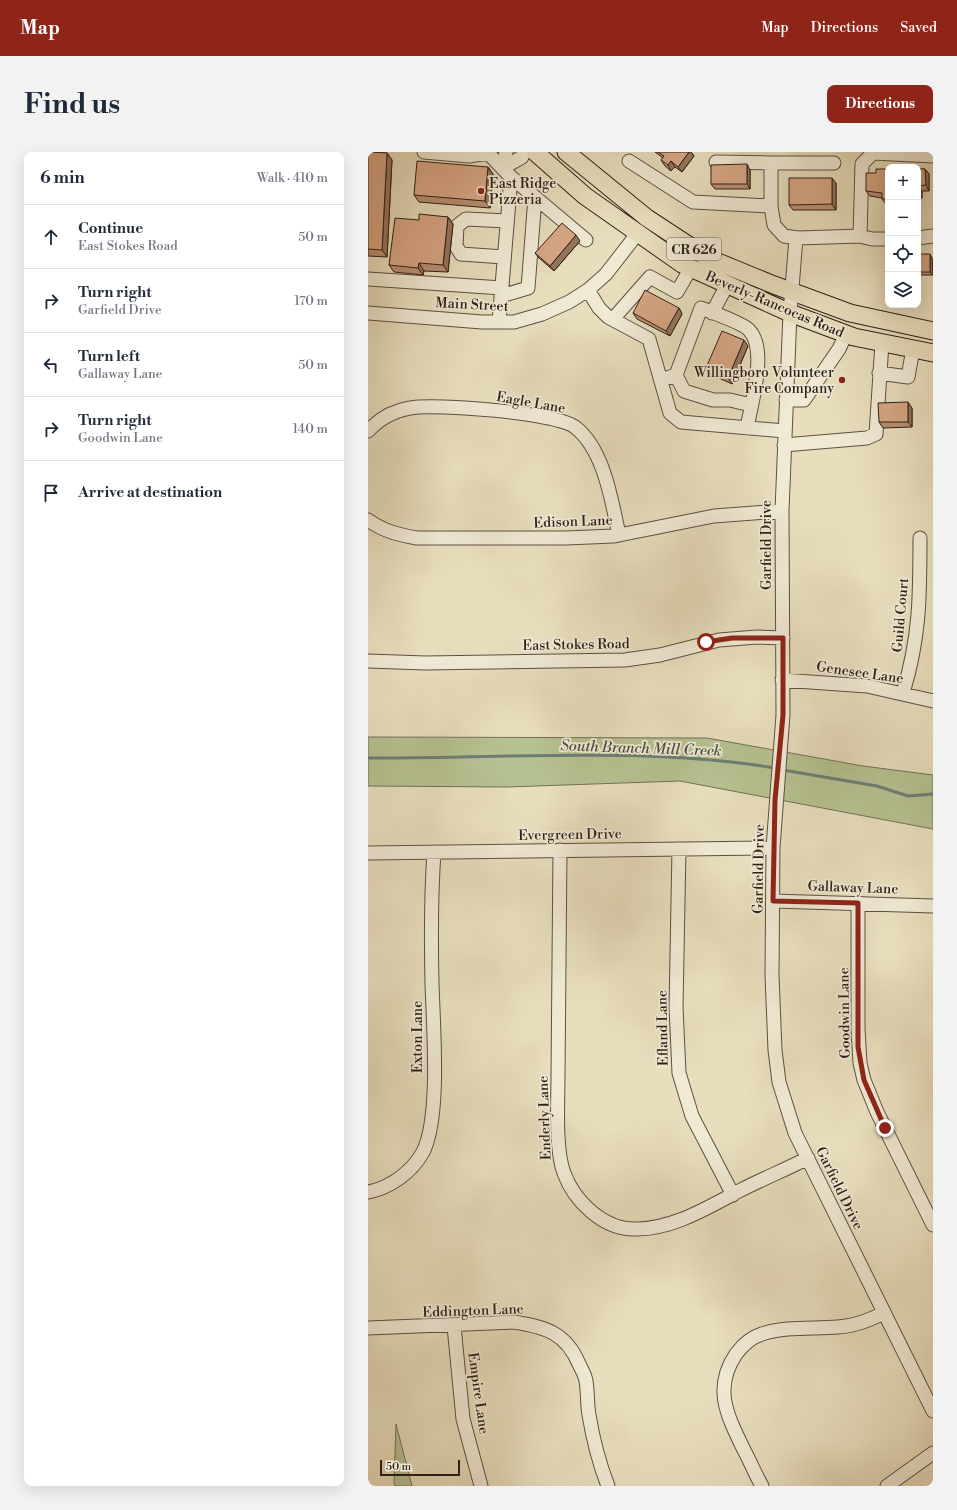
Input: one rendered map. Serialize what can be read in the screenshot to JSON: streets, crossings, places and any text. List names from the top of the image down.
{
  "streets": {
    "main road": ["CR 626", "Beverly-Rancocas Road"],
    "street": [
      "Main Street",
      "Eagle Lane",
      "Edison Lane",
      "Garfield Drive",
      "Guild Court",
      "East Stokes Road",
      "Genesee Lane",
      "Evergreen Drive",
      "Gallaway Lane",
      "Goodwin Lane",
      "Efland Lane",
      "Exton Lane",
      "Enderly Lane",
      "Eddington Lane",
      "Empire Lane"
    ]
  },
  "crossings": [
    ["Main Street", "Beverly-Rancocas Road"],
    ["Beverly-Rancocas Road", "Garfield Drive"],
    ["Eagle Lane", "Edison Lane"],
    ["Edison Lane", "Garfield Drive"],
    ["Garfield Drive", "East Stokes Road"],
    ["Garfield Drive", "Genesee Lane"],
    ["Garfield Drive", "Evergreen Drive"],
    ["Garfield Drive", "Gallaway Lane"],
    ["Garfield Drive", "Enderly Lane"],
    ["Guild Court", "Genesee Lane"],
    ["Evergreen Drive", "Efland Lane"],
    ["Evergreen Drive", "Exton Lane"],
    ["Evergreen Drive", "Enderly Lane"],
    ["Gallaway Lane", "Goodwin Lane"],
    ["Efland Lane", "Enderly Lane"],
    ["Eddington Lane", "Empire Lane"]
  ],
  "water": ["South Branch Mill Creek"],
  "places": ["East Ridge Pizzeria", "Willingboro Volunteer Fire Company"],
  "scale_bar": "50 m",
  "page": {
    "header": "Map",
    "nav": ["Map", "Directions", "Saved"],
    "buttons": "Directions",
    "title": "Find us",
    "heading": ["6 min", "Walk · 410 m"],
    "map_buttons": ["+", "−"],
    "list": [
      ["Continue", "East Stokes Road", "50 m"],
      ["Turn right", "Garfield Drive", "170 m"],
      ["Turn left", "Gallaway Lane", "50 m"],
      ["Turn right", "Goodwin Lane", "140 m"],
      "Arrive at destination"
    ],
    "scale": "50 m"
  }
}
